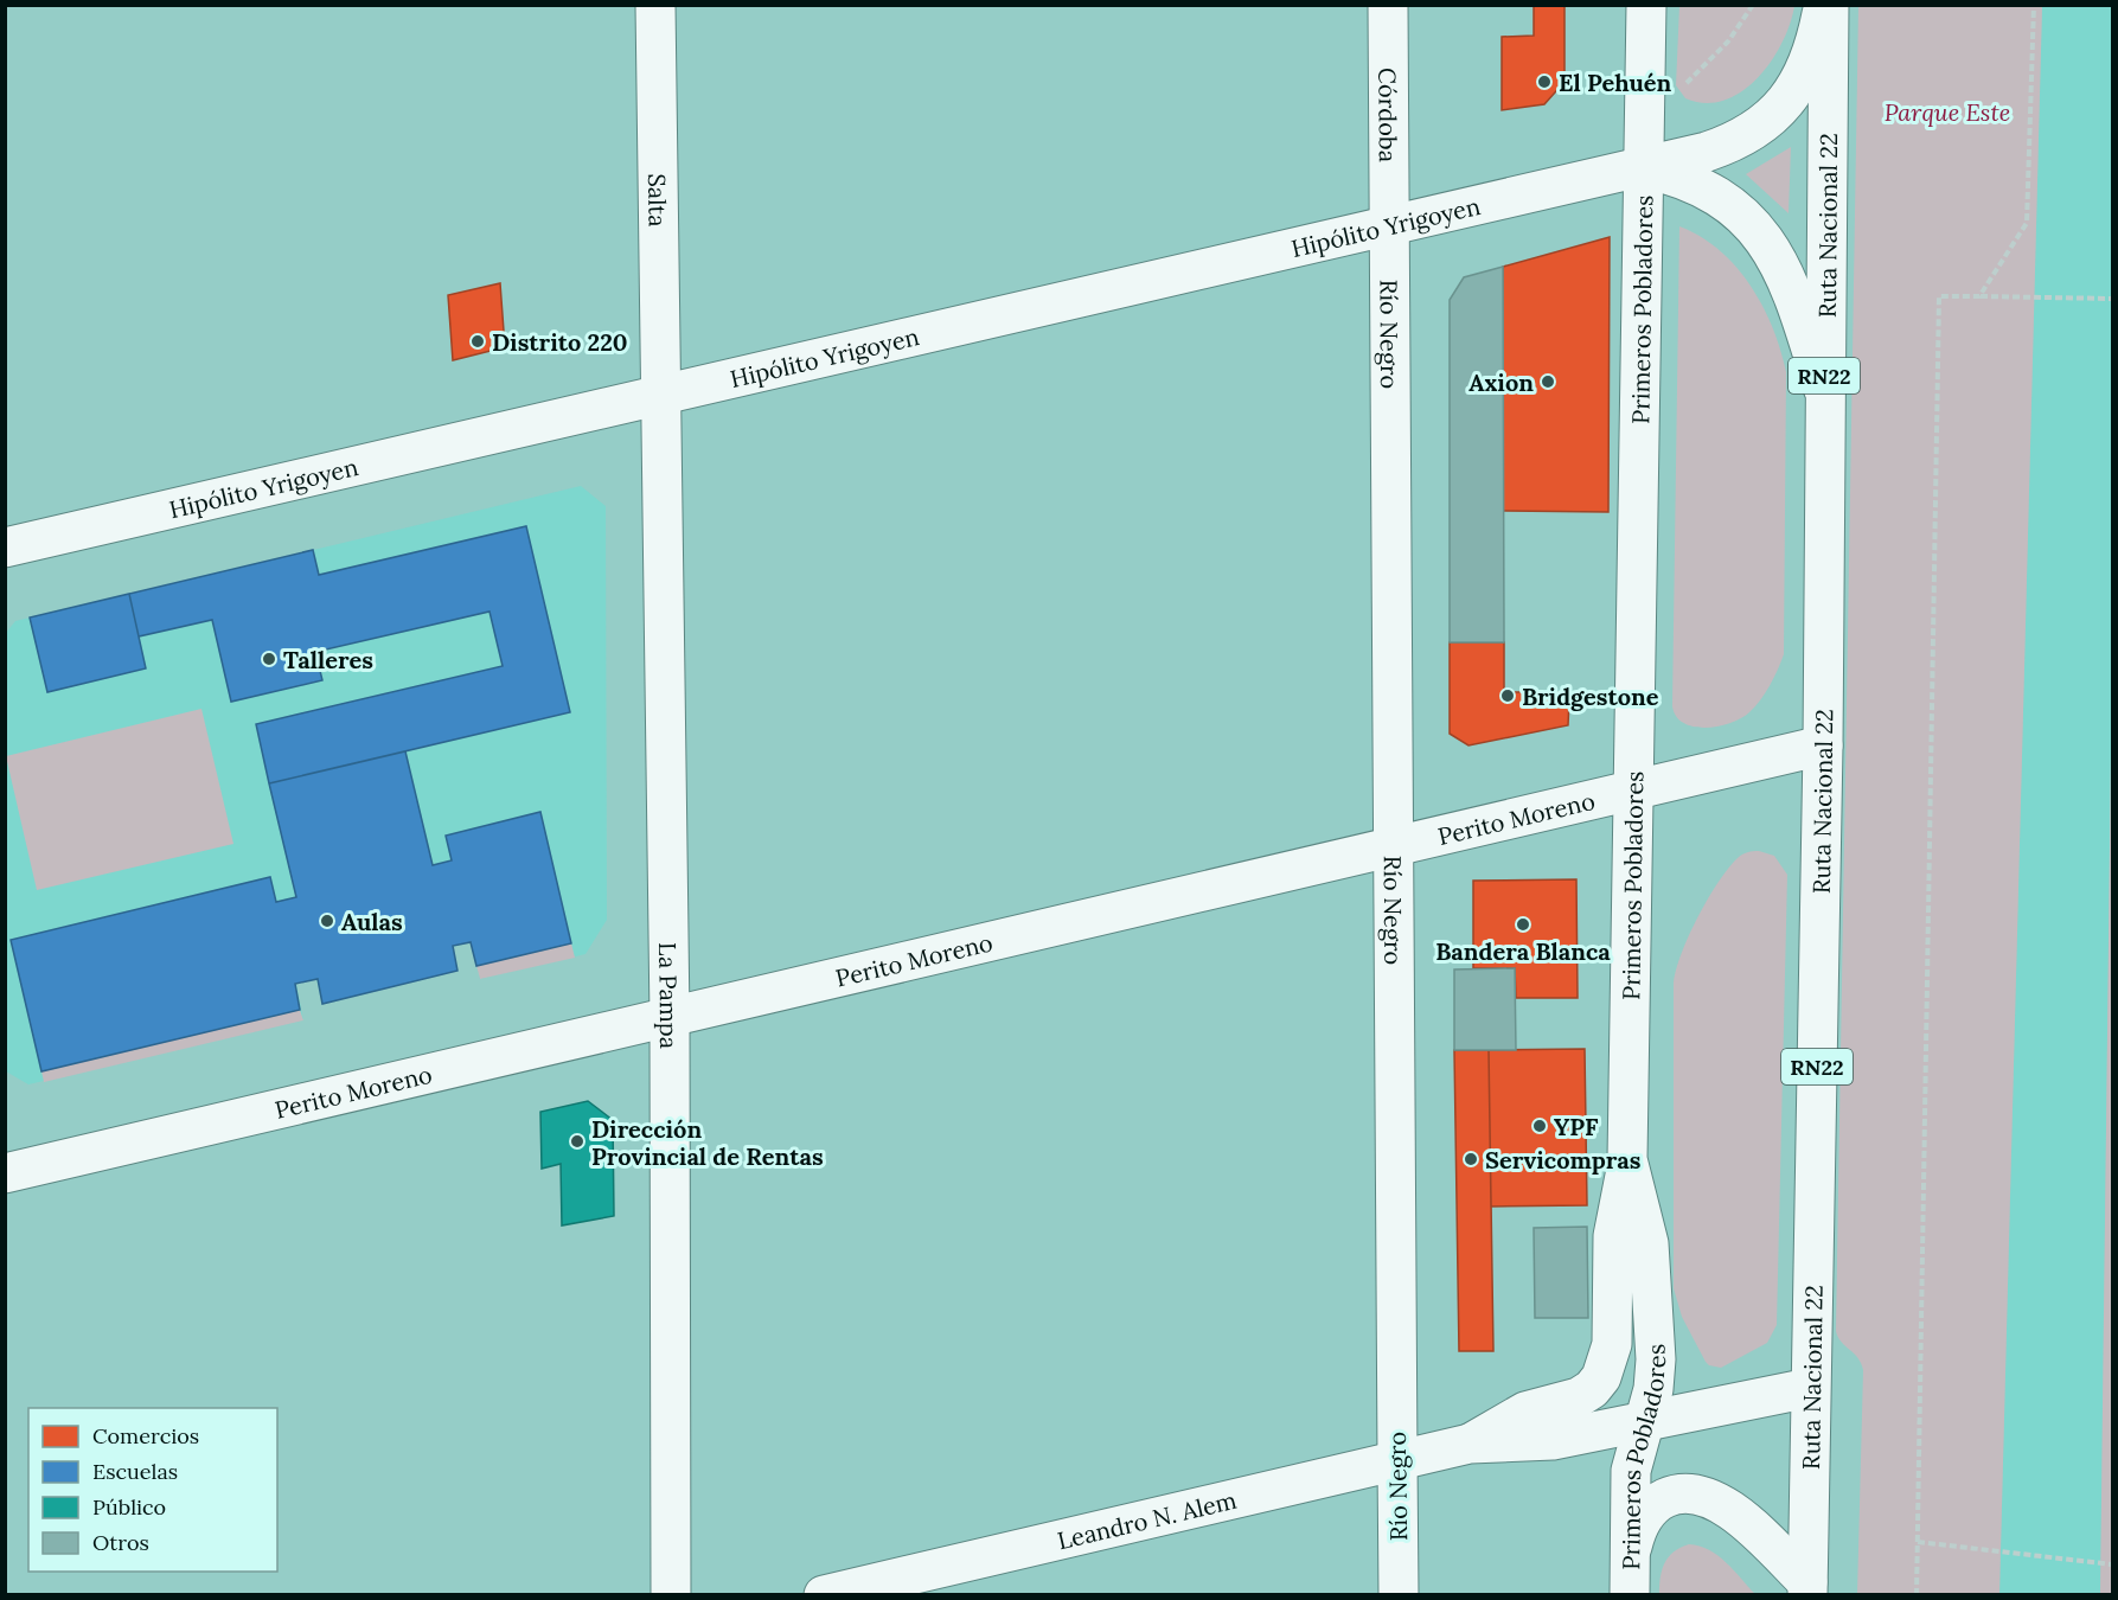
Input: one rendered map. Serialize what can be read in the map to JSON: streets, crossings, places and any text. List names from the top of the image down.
{
  "streets": {
    "main road": [
      "Córdoba",
      "Salta",
      "Ruta Nacional 22",
      "Hipólito Yrigoyen",
      "Primeros Pobladores",
      "Río Negro",
      "RN22",
      "Perito Moreno",
      "La Pampa",
      "Leandro N. Alem"
    ]
  },
  "crossings": [
    ["Córdoba", "Hipólito Yrigoyen"],
    ["Córdoba", "Río Negro"],
    ["Salta", "Hipólito Yrigoyen"],
    ["Salta", "La Pampa"],
    ["Ruta Nacional 22", "Hipólito Yrigoyen"],
    ["Ruta Nacional 22", "Perito Moreno"],
    ["Ruta Nacional 22", "Leandro N. Alem"],
    ["Hipólito Yrigoyen", "Primeros Pobladores"],
    ["Hipólito Yrigoyen", "Río Negro"],
    ["Hipólito Yrigoyen", "La Pampa"],
    ["Primeros Pobladores", "Perito Moreno"],
    ["Primeros Pobladores", "Leandro N. Alem"],
    ["Río Negro", "Perito Moreno"],
    ["Río Negro", "Leandro N. Alem"],
    ["Perito Moreno", "La Pampa"]
  ],
  "parks": ["Parque Este"],
  "places": [
    "El Pehuén",
    "Distrito 220",
    "Axion",
    "Talleres",
    "Bridgestone",
    "Aulas",
    "Bandera Blanca",
    "YPF",
    "Dirección Provincial de Rentas",
    "Servicompras"
  ],
  "legend": [
    "Comercios",
    "Escuelas",
    "Público",
    "Otros"
  ]
}
